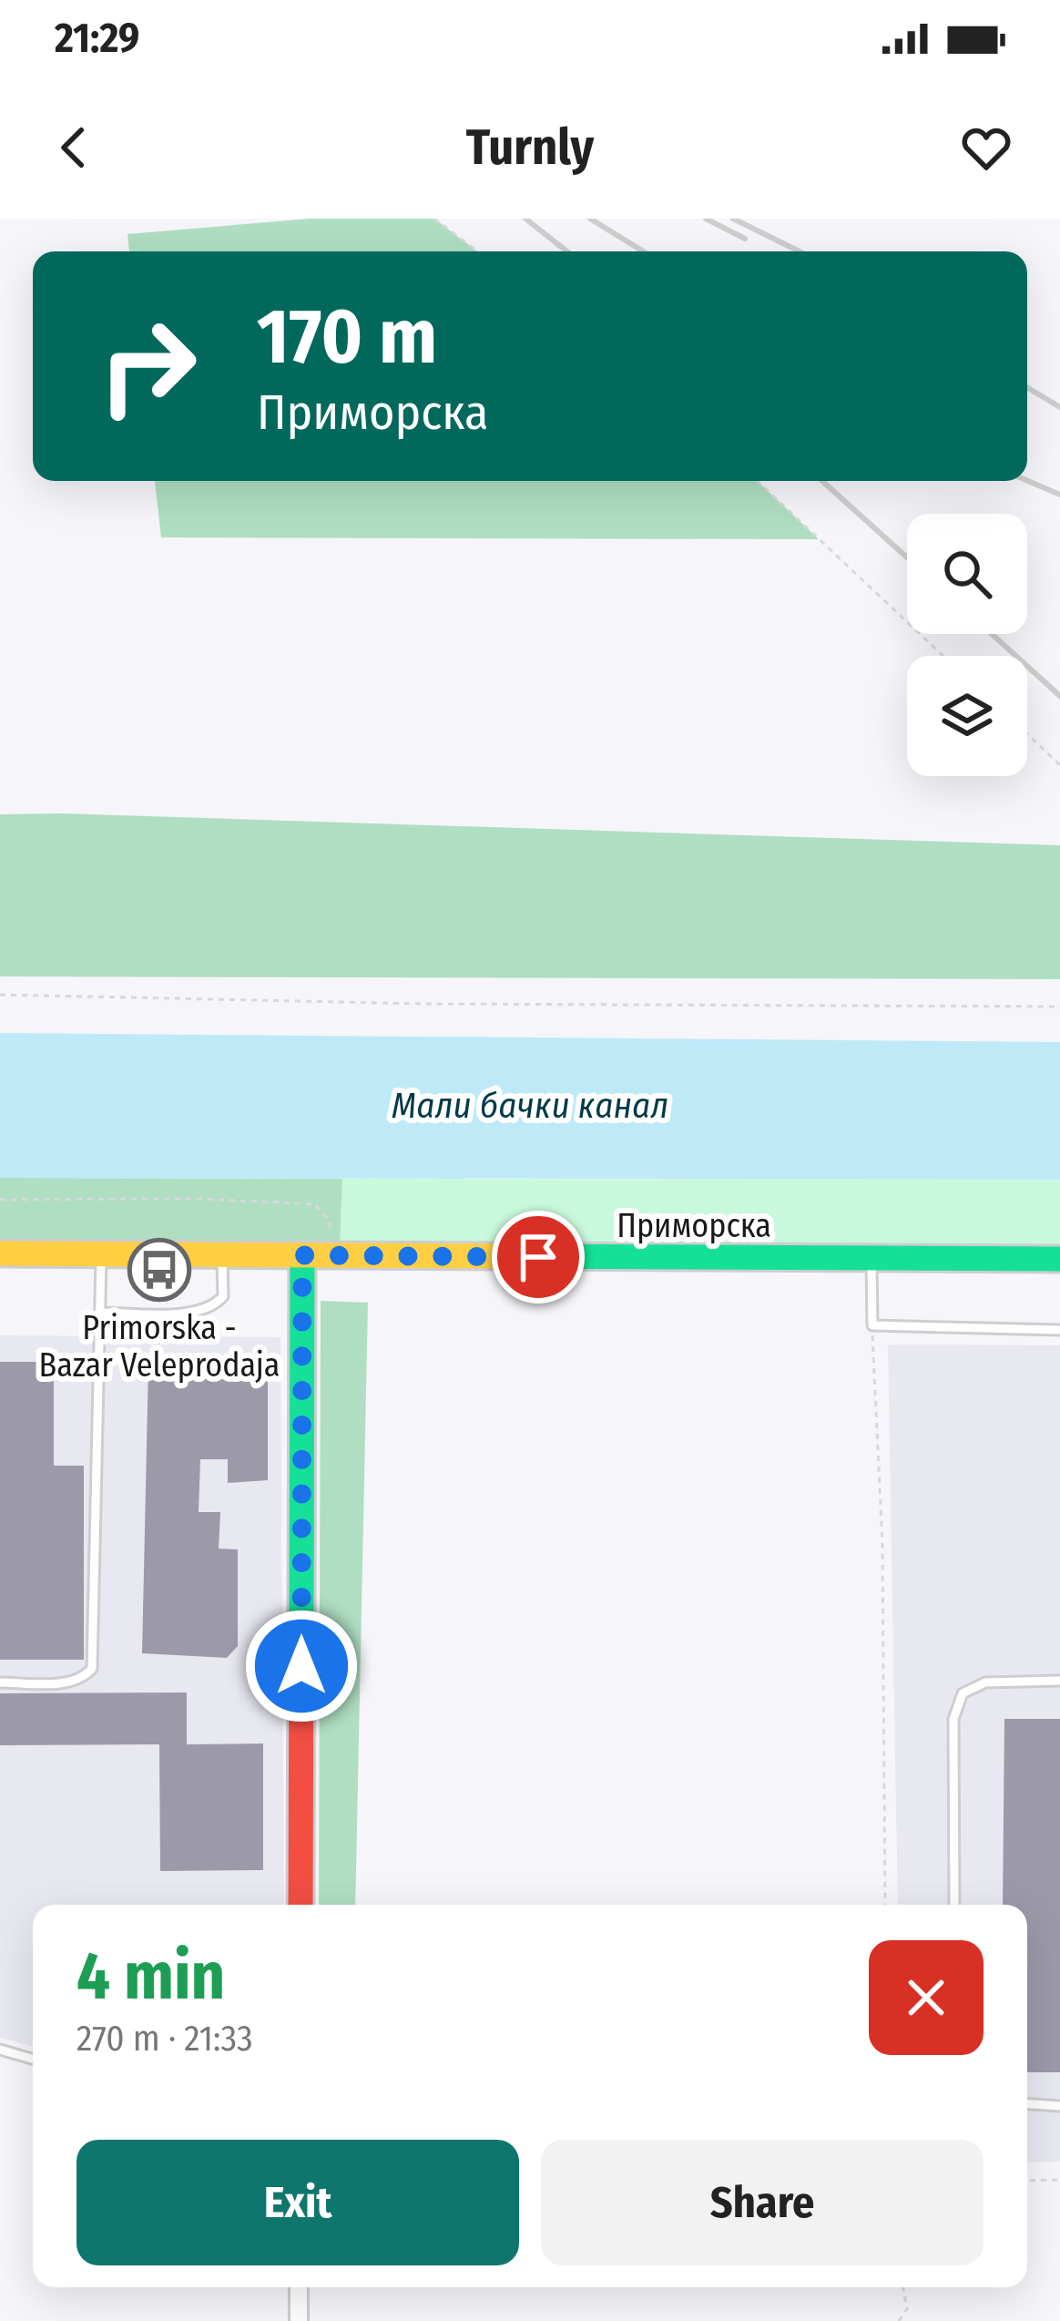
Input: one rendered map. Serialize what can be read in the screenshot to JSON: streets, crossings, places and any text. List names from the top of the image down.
{
  "streets": {
    "street": ["Приморска"]
  },
  "water": ["Мали бачки канал"],
  "places": {
    "bus stop": ["Primorska - Bazar Veleprodaja"]
  },
  "page": {
    "status": "21:29",
    "header": "Turnly",
    "turn": ["170 m", "Приморска"],
    "heading": ["4 min", "270 m · 21:33"],
    "buttons": ["Exit", "Share"]
  }
}
